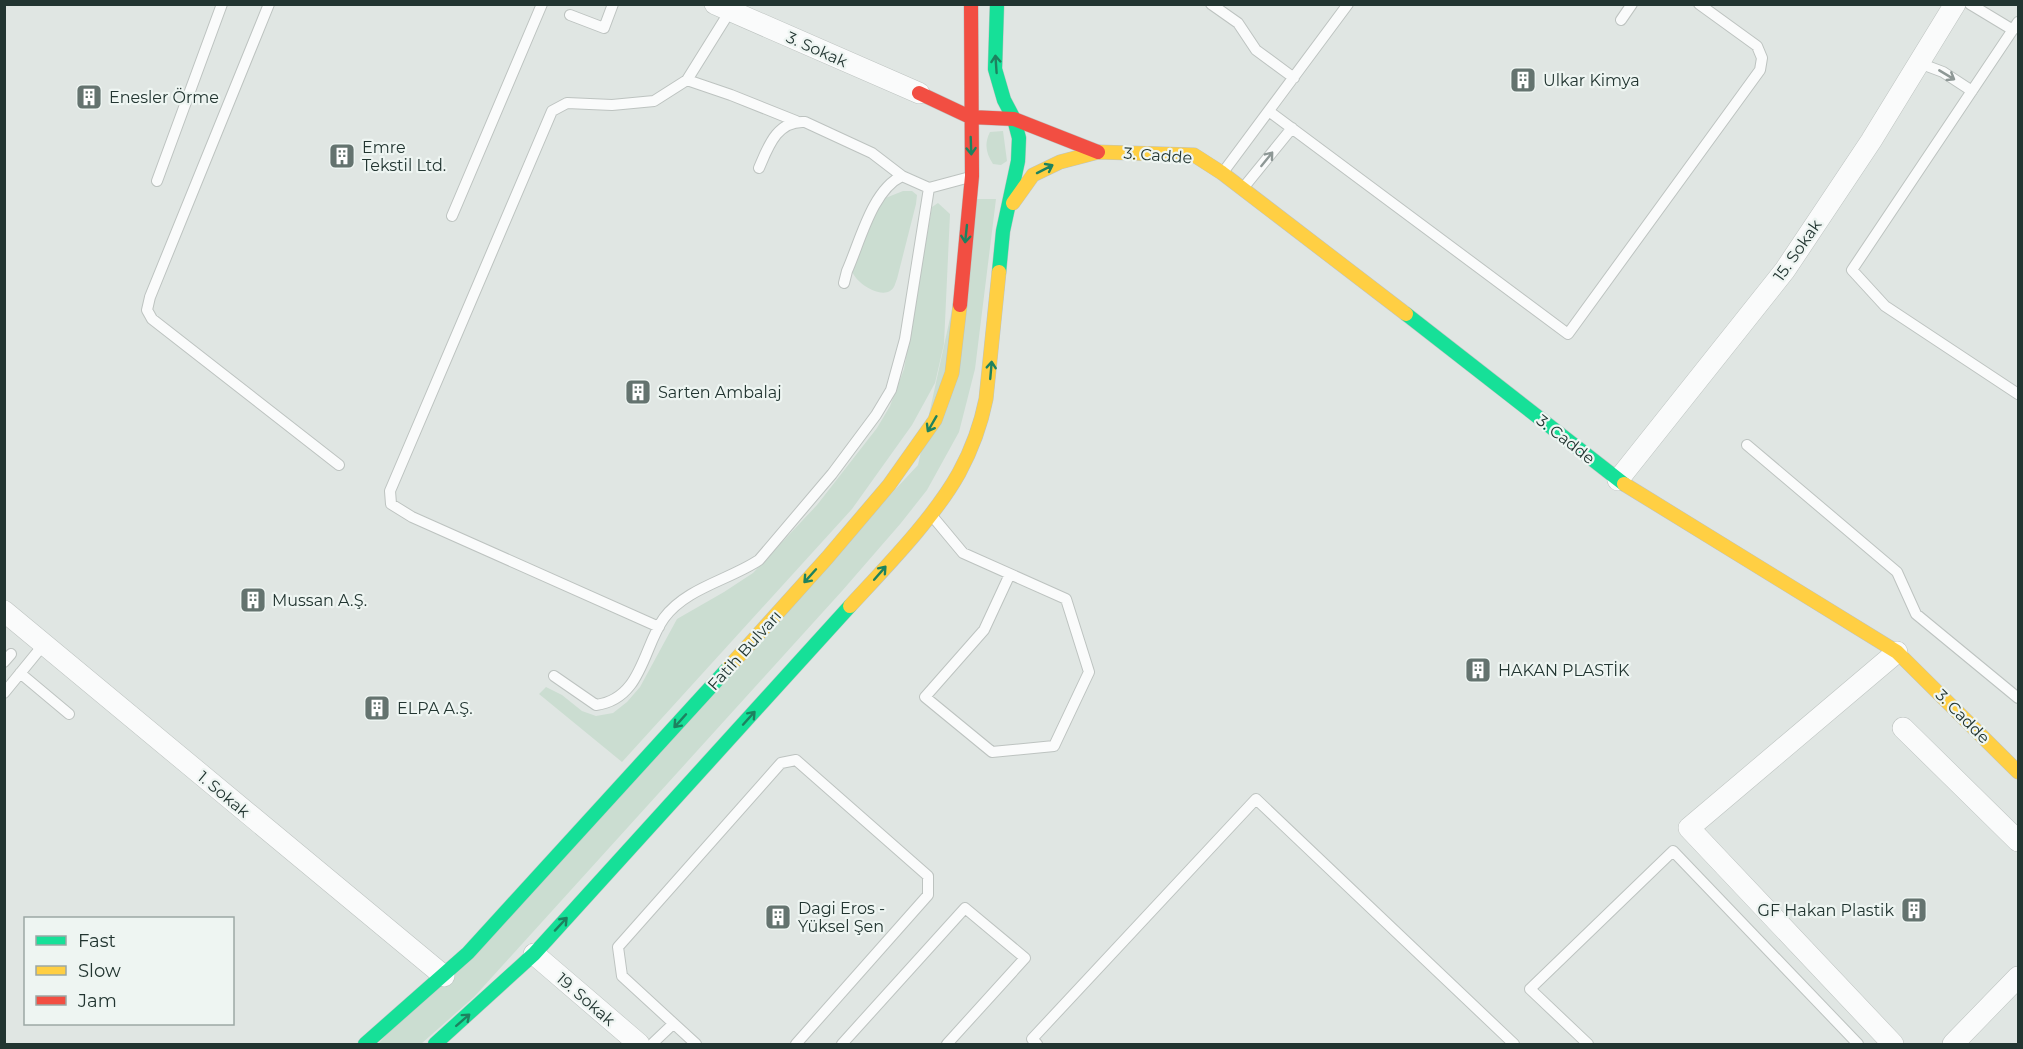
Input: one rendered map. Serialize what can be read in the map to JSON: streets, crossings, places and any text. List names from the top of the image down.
{
  "streets": {
    "main road": ["3. Cadde", "Fatih Bulvarı"],
    "street": [
      "3. Sokak",
      "15. Sokak",
      "1. Sokak",
      "19. Sokak"
    ]
  },
  "crossings": [
    ["3. Cadde", "15. Sokak"],
    ["Fatih Bulvarı", "1. Sokak"]
  ],
  "places": {
    "building": [
      "Ulkar Kimya",
      "Enesler Örme",
      "Emre Tekstil Ltd.",
      "Sarten Ambalaj",
      "Mussan A.Ş.",
      "HAKAN PLASTİK",
      "ELPA A.Ş.",
      "GF Hakan Plastik",
      "Dagi Eros - Yüksel Şen"
    ]
  },
  "legend": ["Fast", "Slow", "Jam"]
}
